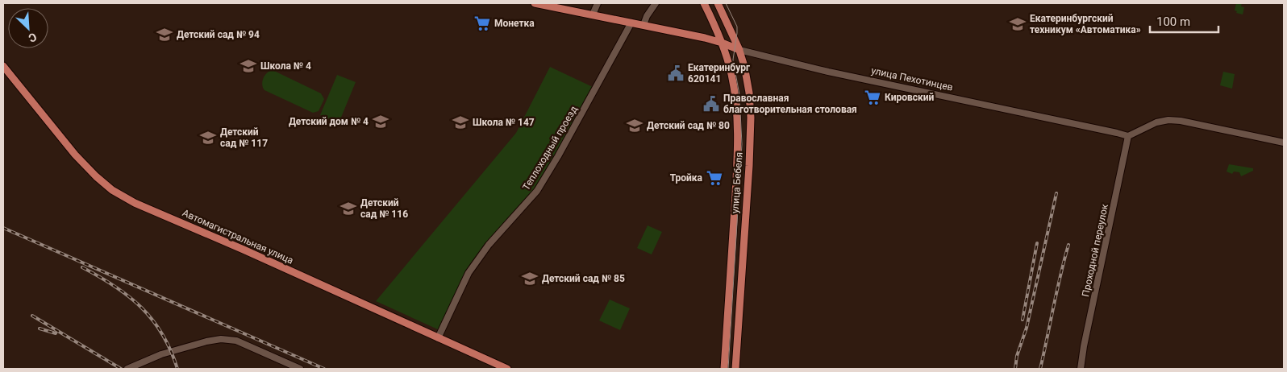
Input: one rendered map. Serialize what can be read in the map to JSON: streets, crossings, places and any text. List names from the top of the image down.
{
  "streets": {
    "main road": ["улица Пехотинцев", "улица Бебеля", "Автомагистральная улица"],
    "street": ["Теплоходный проезд", "Проходной переулок"]
  },
  "crossings": [
    ["улица Пехотинцев", "Теплоходный проезд"],
    ["улица Пехотинцев", "улица Бебеля"],
    ["улица Пехотинцев", "Проходной переулок"],
    ["Теплоходный проезд", "Автомагистральная улица"]
  ],
  "places": {
    "supermarket": ["Монетка", "Кировский", "Тройка"],
    "school or university": [
      "Екатеринбургский техникум «Автоматика»",
      "Детский сад № 94",
      "Школа № 4",
      "Детский дом № 4",
      "Школа № 147",
      "Детский сад № 80",
      "Детский сад № 117",
      "Детский сад № 116",
      "Детский сад № 85"
    ],
    "public building": ["Екатеринбург 620141", "Православная благотворительная столовая"]
  },
  "scale_bar": "100 m",
  "north": "bottom right"
}
